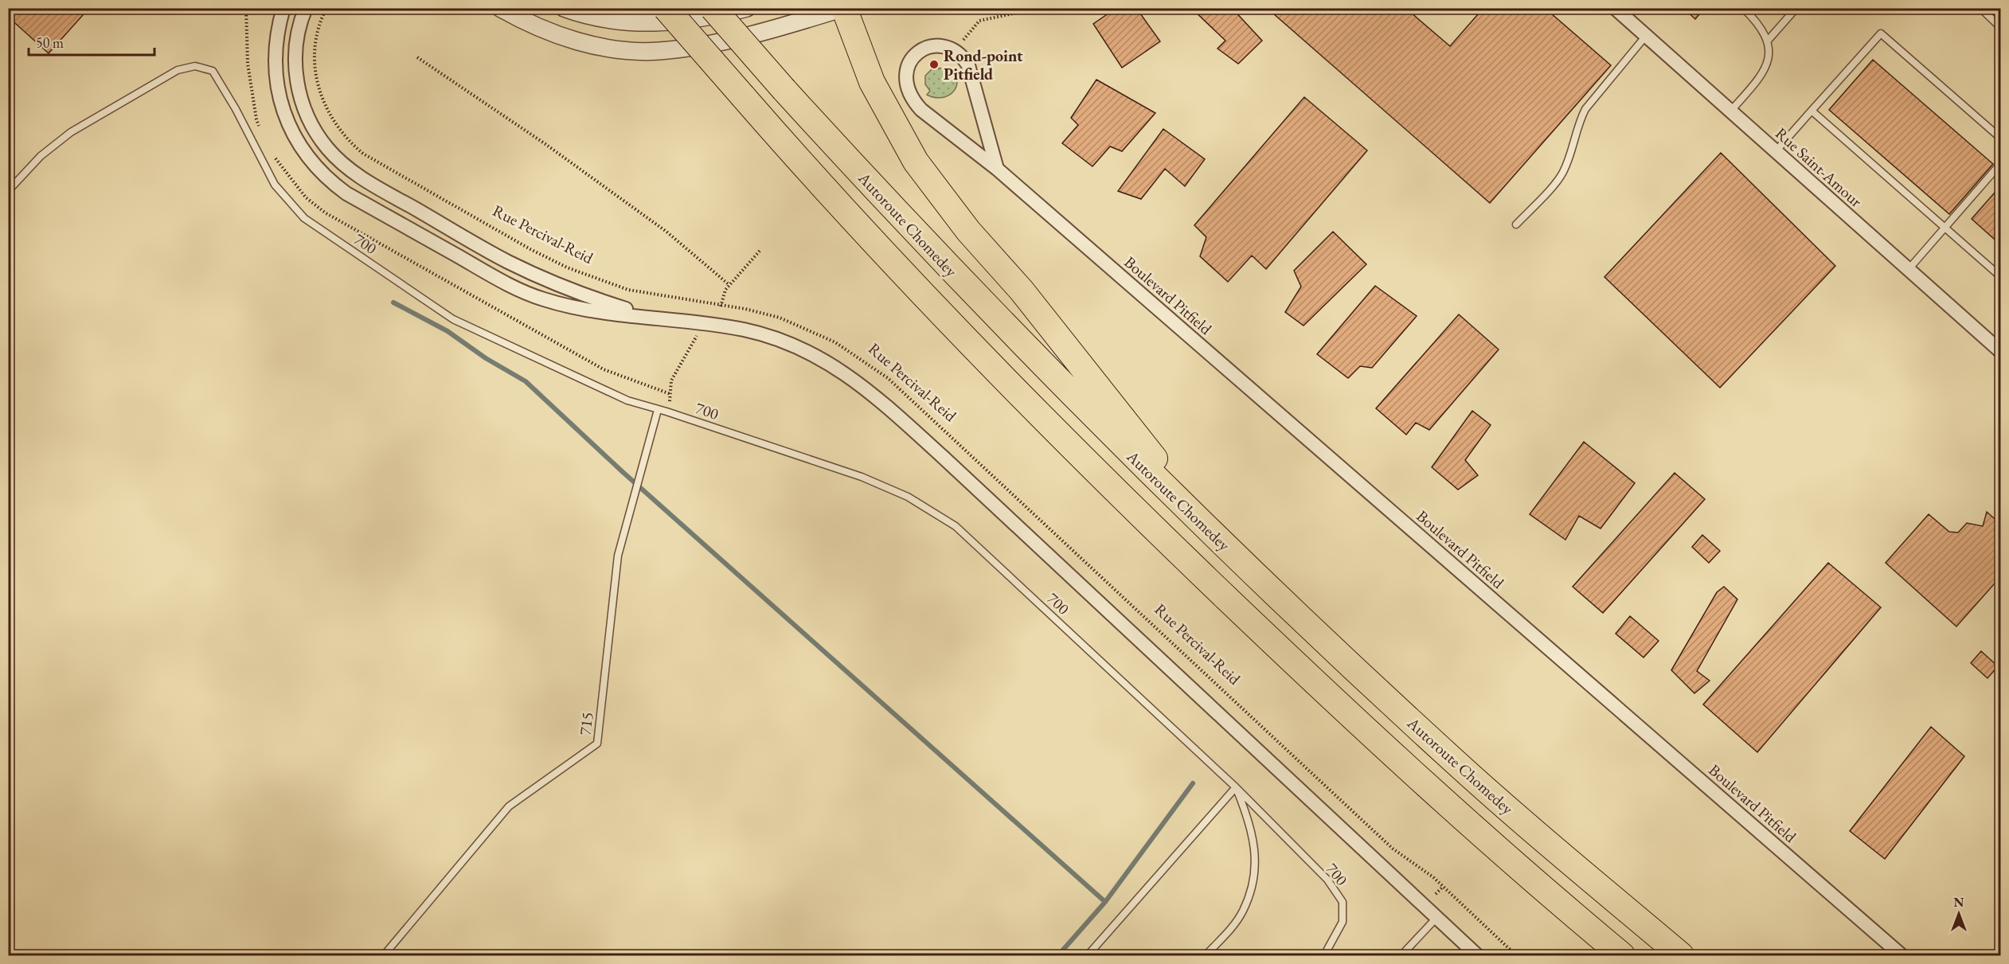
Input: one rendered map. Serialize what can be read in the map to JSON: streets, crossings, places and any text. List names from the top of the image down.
{
  "streets": {
    "highway": ["Autoroute Chomedey"],
    "street": ["Rue Saint-Amour", "Boulevard Pitfield"],
    "lane": ["700", "715"],
    "path": ["Rue Percival-Reid"]
  },
  "crossings": [
    ["700", "715"]
  ],
  "places": ["Rond-point Pitfield"],
  "scale_bar": "50 m",
  "north": "top"
}
